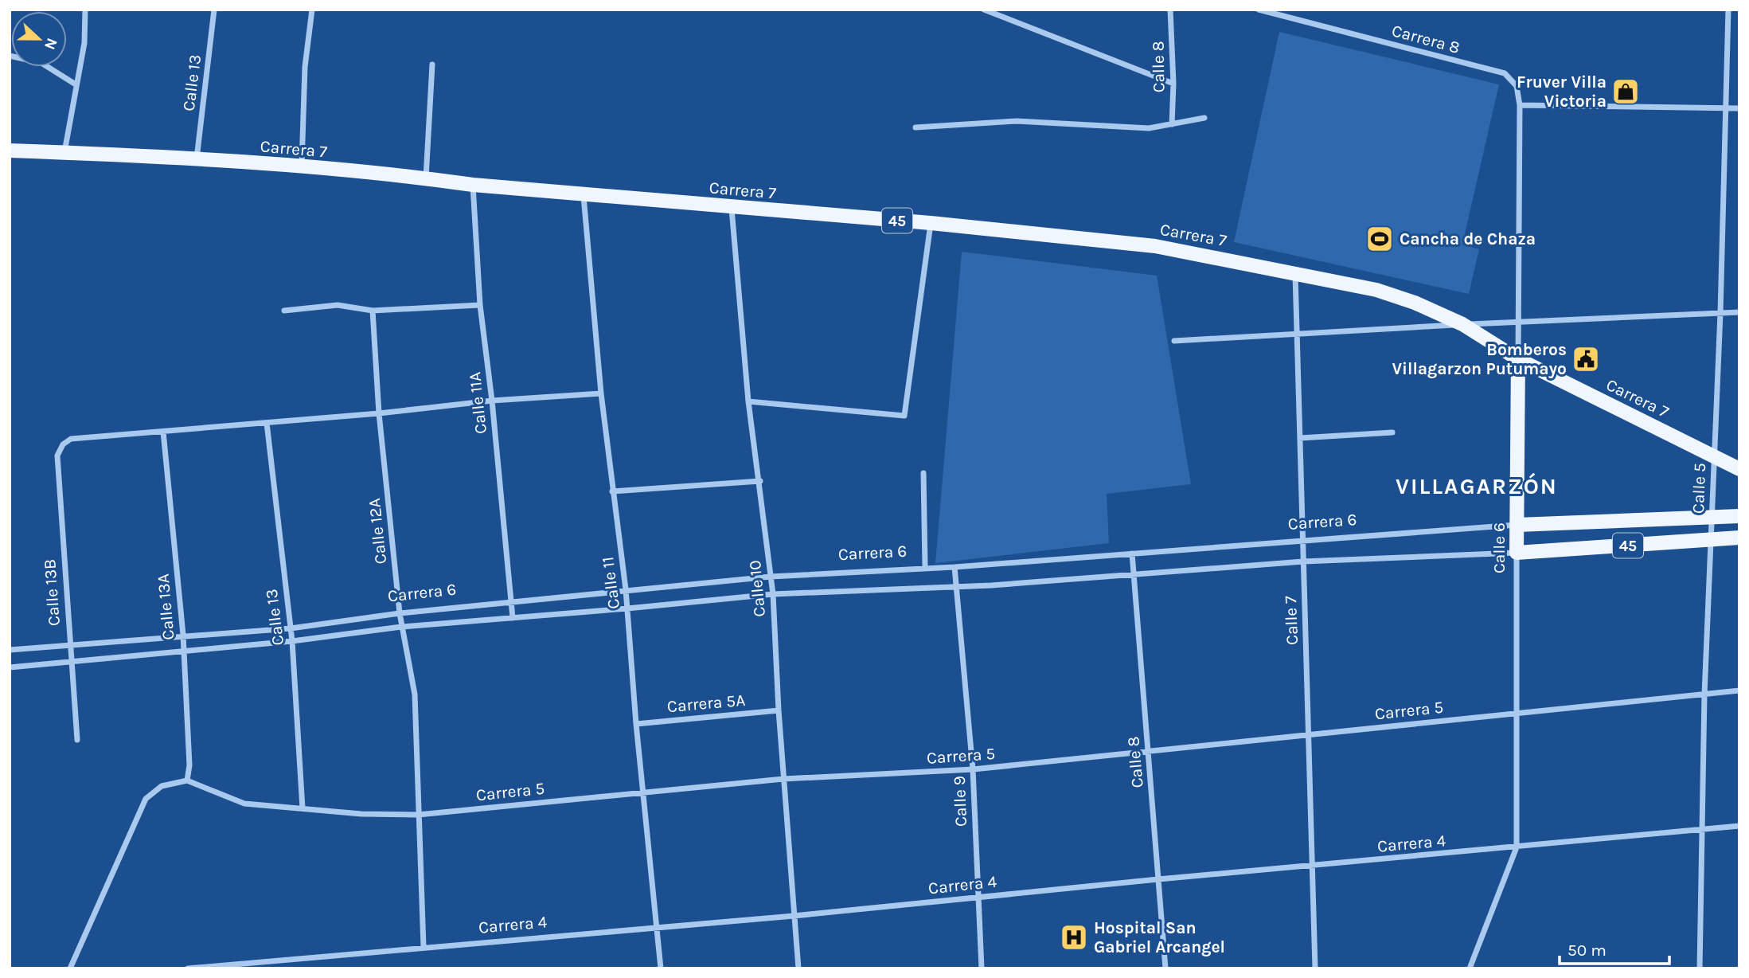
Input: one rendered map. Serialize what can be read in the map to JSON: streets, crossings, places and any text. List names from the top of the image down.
{
  "streets": {
    "main road": [
      "Carrera 7",
      "45",
      "Carrera 6",
      "Calle 6"
    ],
    "street": [
      "Carrera 8",
      "Calle 8",
      "Calle 13",
      "Calle 11A",
      "Calle 5",
      "Calle 12A",
      "Calle 11",
      "Calle 10",
      "Calle 13B",
      "Calle 13A",
      "Calle 7",
      "Carrera 5A",
      "Carrera 5",
      "Calle 9",
      "Carrera 4"
    ]
  },
  "crossings": [
    ["Carrera 8", "Calle 6"],
    ["Calle 8", "Carrera 6"],
    ["Calle 8", "Carrera 5"],
    ["Calle 8", "Carrera 4"],
    ["Calle 13", "Carrera 7"],
    ["Calle 13", "Carrera 6"],
    ["Calle 13", "Carrera 5"],
    ["Carrera 7", "Calle 11A"],
    ["Carrera 7", "Calle 5"],
    ["Carrera 7", "Calle 6"],
    ["Carrera 7", "Calle 11"],
    ["Carrera 7", "Calle 10"],
    ["Carrera 7", "Calle 7"],
    ["Calle 11A", "Carrera 6"],
    ["Calle 5", "Carrera 6"],
    ["Calle 5", "Carrera 5"],
    ["Calle 5", "Carrera 4"],
    ["Carrera 6", "Calle 12A"],
    ["Carrera 6", "Calle 6"],
    ["Carrera 6", "Calle 11"],
    ["Carrera 6", "Calle 10"],
    ["Carrera 6", "Calle 13B"],
    ["Carrera 6", "Calle 13A"],
    ["Carrera 6", "Calle 7"],
    ["Carrera 6", "Calle 9"],
    ["Calle 12A", "Carrera 5"],
    ["Calle 12A", "Carrera 4"],
    ["Calle 6", "Carrera 5"],
    ["Calle 6", "Carrera 4"],
    ["Calle 11", "Carrera 5A"],
    ["Calle 11", "Carrera 5"],
    ["Calle 11", "Carrera 4"],
    ["Calle 10", "Carrera 5A"],
    ["Calle 10", "Carrera 5"],
    ["Calle 10", "Carrera 4"],
    ["Calle 13B", "Calle 13A"],
    ["Calle 13A", "Carrera 5"],
    ["Calle 7", "Carrera 5"],
    ["Calle 7", "Carrera 4"],
    ["Carrera 5", "Calle 9"],
    ["Calle 9", "Carrera 4"]
  ],
  "districts": ["VILLAGARZÓN"],
  "places": {
    "shop": ["Fruver Villa Victoria"],
    "sports": ["Cancha de Chaza"],
    "public building": ["Bomberos Villagarzon Putumayo"],
    "hospital": ["Hospital San Gabriel Arcangel"]
  },
  "scale_bar": "50 m",
  "north": "right"
}
